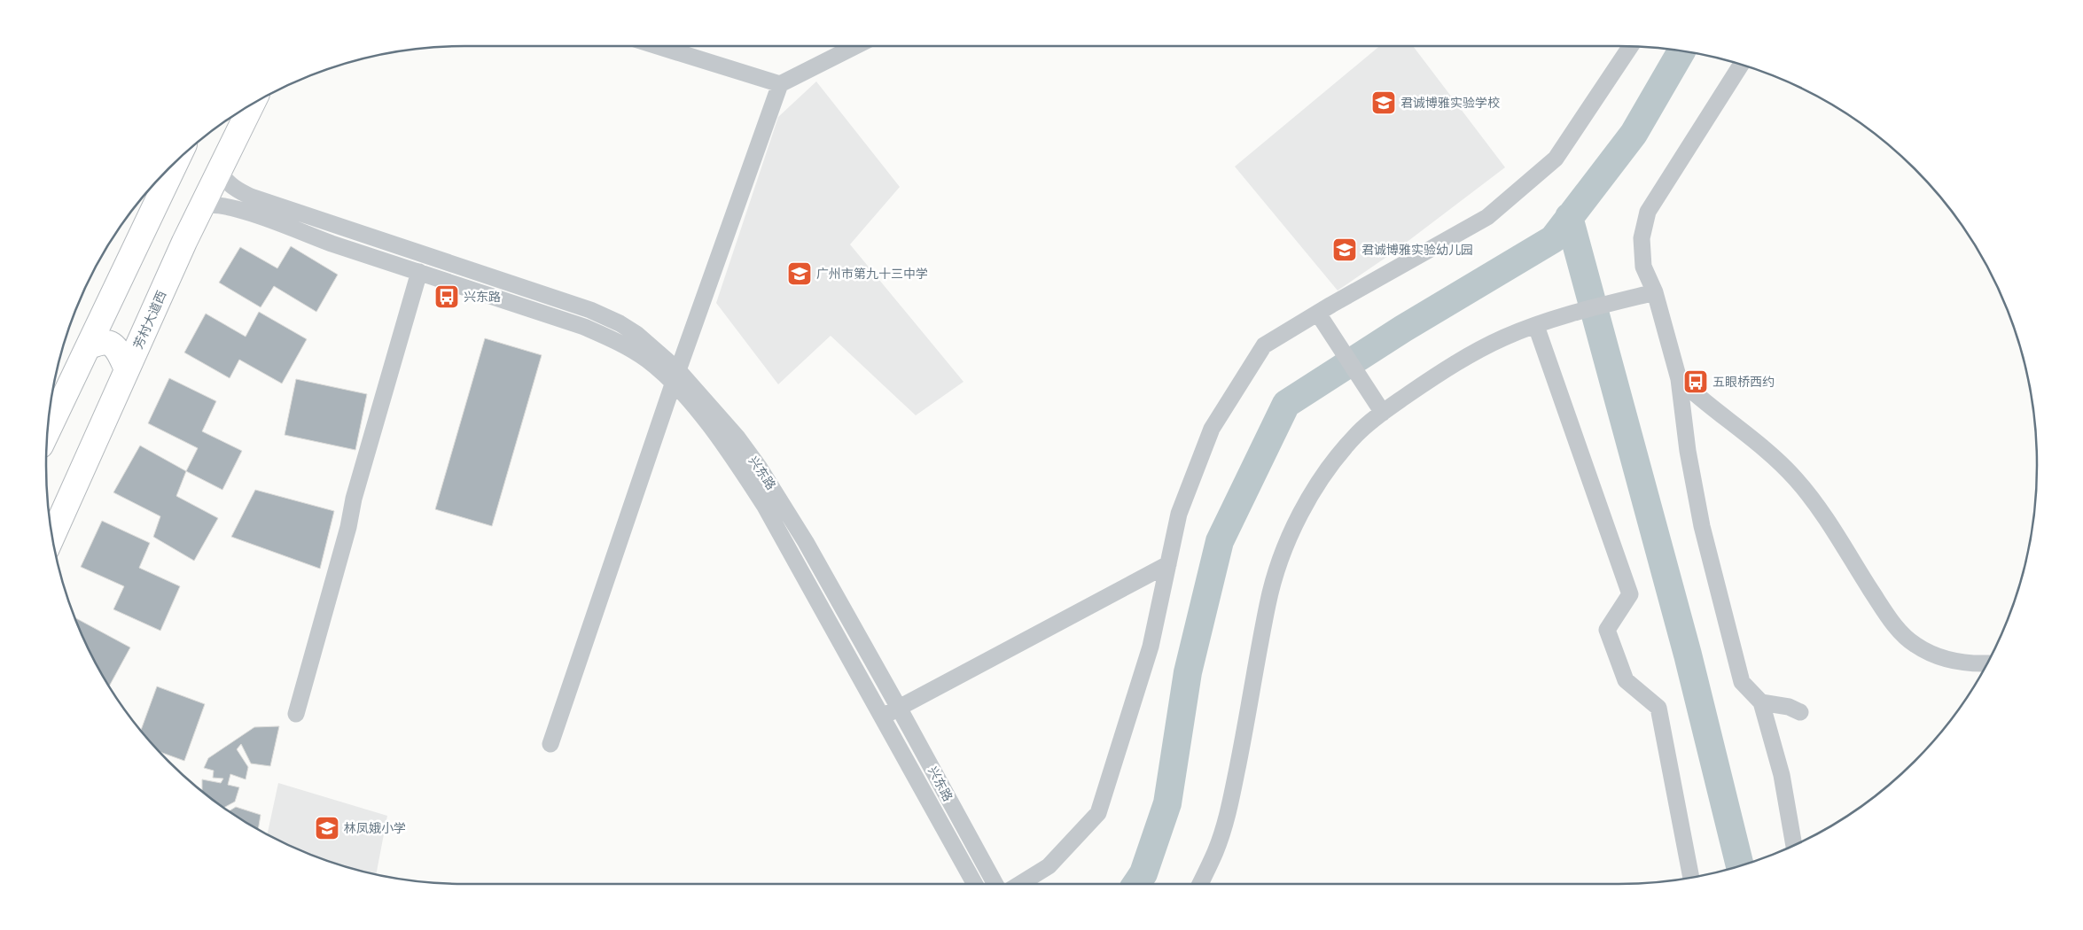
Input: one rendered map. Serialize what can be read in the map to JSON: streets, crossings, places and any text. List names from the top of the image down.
{
  "streets": {
    "highway": ["芳村大道西"],
    "street": ["兴东路"]
  },
  "crossings": [
    ["芳村大道西", "兴东路"]
  ],
  "places": {
    "school or university": [
      "君诚博雅实验学校",
      "君诚博雅实验幼儿园",
      "广州市第九十三中学",
      "林凤娥小学"
    ],
    "bus stop": ["兴东路", "五眼桥西约"]
  }
}
